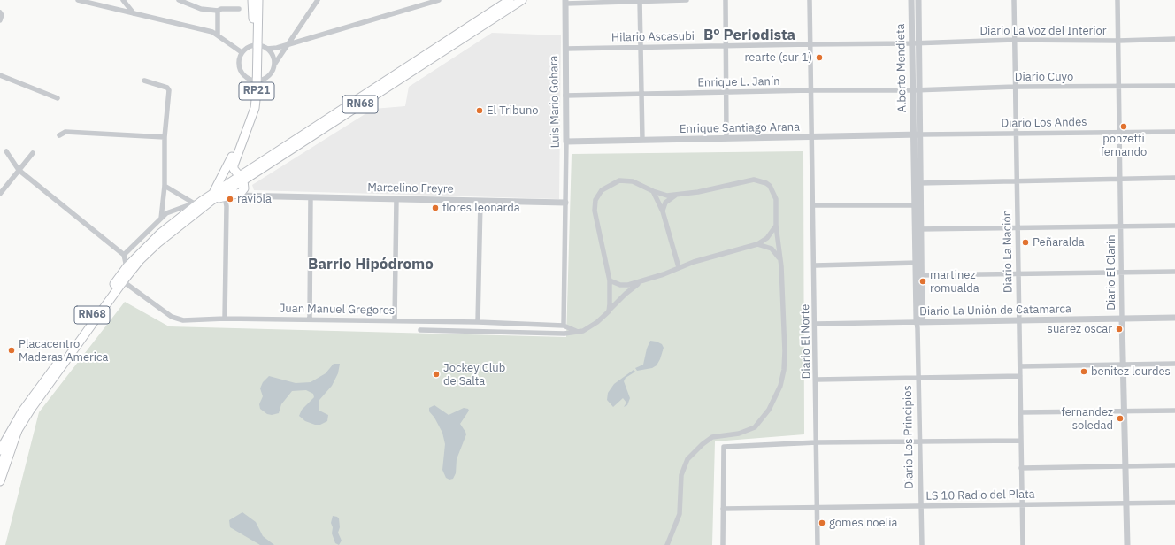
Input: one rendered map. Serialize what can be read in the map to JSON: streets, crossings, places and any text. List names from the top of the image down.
{
  "streets": {
    "main road": ["RP21", "RN68"],
    "street": [
      "Diario La Voz del Interior",
      "Hilario Ascasubi",
      "Alberto Mendieta",
      "Diario Cuyo",
      "Enrique L. Janín",
      "Luis Mario Gohara",
      "Diario Los Andes",
      "Enrique Santiago Arana",
      "Marcelino Freyre",
      "Diario La Nación",
      "Diario El Clarín",
      "Juan Manuel Gregores",
      "Diario La Unión de Catamarca",
      "Diario El Norte",
      "Diario Los Principios",
      "LS 10 Radio del Plata"
    ]
  },
  "crossings": [
    ["Diario La Voz del Interior", "Hilario Ascasubi"],
    ["Diario La Voz del Interior", "Alberto Mendieta"],
    ["Diario La Voz del Interior", "Diario La Nación"],
    ["Diario La Voz del Interior", "Diario El Clarín"],
    ["Hilario Ascasubi", "Alberto Mendieta"],
    ["Hilario Ascasubi", "Luis Mario Gohara"],
    ["Hilario Ascasubi", "Diario El Norte"],
    ["Alberto Mendieta", "Diario Cuyo"],
    ["Alberto Mendieta", "Enrique L. Janín"],
    ["Alberto Mendieta", "Diario Los Andes"],
    ["Alberto Mendieta", "Enrique Santiago Arana"],
    ["Alberto Mendieta", "Diario Los Principios"],
    ["Diario Cuyo", "Enrique L. Janín"],
    ["Diario Cuyo", "Diario La Nación"],
    ["Diario Cuyo", "Diario El Clarín"],
    ["Enrique L. Janín", "Luis Mario Gohara"],
    ["Enrique L. Janín", "Diario El Norte"],
    ["RP21", "RN68"],
    ["Luis Mario Gohara", "Enrique Santiago Arana"],
    ["Luis Mario Gohara", "Marcelino Freyre"],
    ["Luis Mario Gohara", "Juan Manuel Gregores"],
    ["RN68", "Juan Manuel Gregores"],
    ["Diario Los Andes", "Enrique Santiago Arana"],
    ["Diario Los Andes", "Diario La Nación"],
    ["Diario Los Andes", "Diario El Clarín"],
    ["Diario Los Andes", "Diario Los Principios"],
    ["Enrique Santiago Arana", "Diario El Norte"],
    ["Enrique Santiago Arana", "Diario Los Principios"],
    ["Diario La Nación", "Diario La Unión de Catamarca"],
    ["Diario La Nación", "LS 10 Radio del Plata"],
    ["Diario El Clarín", "Diario La Unión de Catamarca"],
    ["Diario El Clarín", "LS 10 Radio del Plata"],
    ["Diario La Unión de Catamarca", "Diario El Norte"],
    ["Diario La Unión de Catamarca", "Diario Los Principios"],
    ["Diario El Norte", "LS 10 Radio del Plata"],
    ["Diario Los Principios", "LS 10 Radio del Plata"]
  ],
  "districts": ["Bº Periodista", "Barrio Hipódromo"],
  "places": [
    "rearte (sur 1)",
    "El Tribuno",
    "ponzetti fernando",
    "raviola",
    "flores leonarda",
    "Peñaralda",
    "martinez romualda",
    "suarez oscar",
    "Placacentro Maderas America",
    "benitez lourdes",
    "Jockey Club de Salta",
    "fernandez soledad",
    "gomes noelia"
  ]
}
